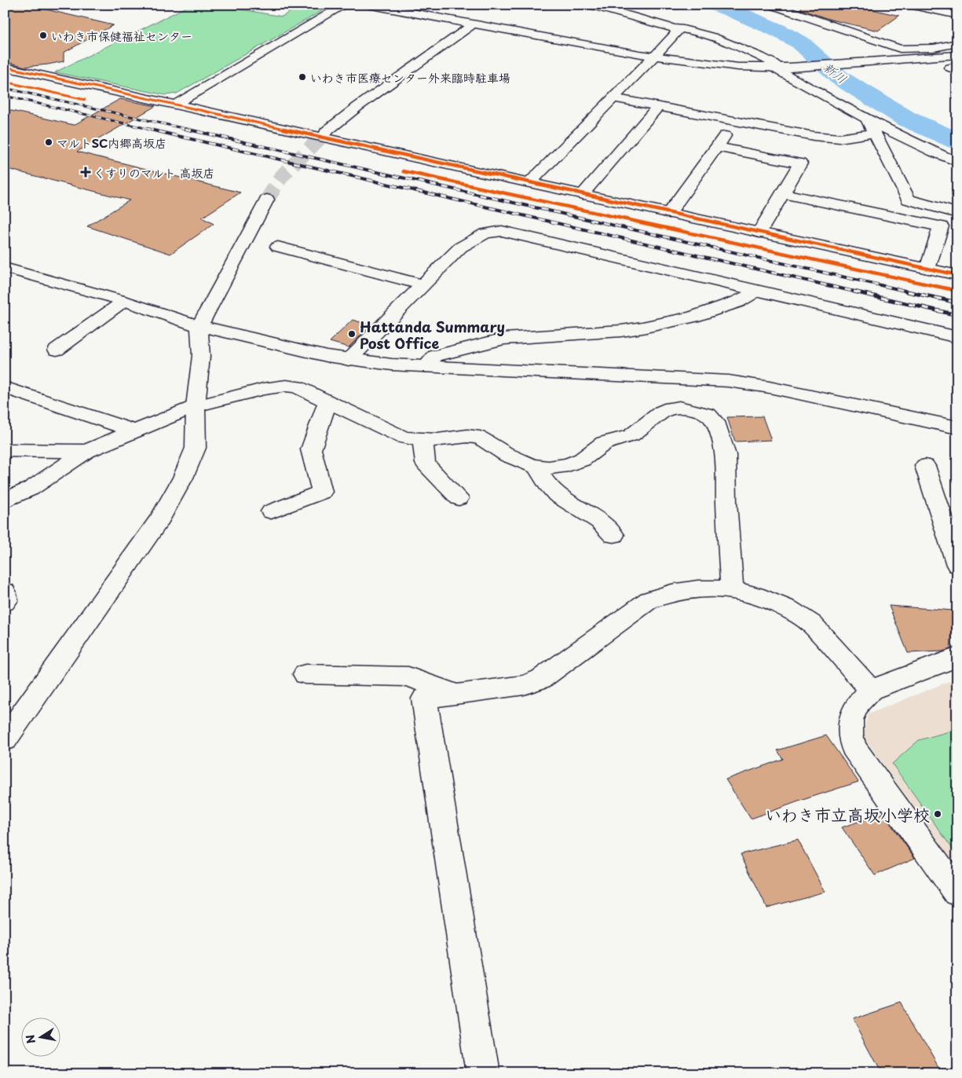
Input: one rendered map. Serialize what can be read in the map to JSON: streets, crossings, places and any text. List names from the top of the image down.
{
  "water": ["新川"],
  "places": {
    "other": [
      "いわき市保健福祉センター",
      "いわき市医療センター外来臨時駐車場",
      "マルトSC内郷高坂店",
      "Hattanda Summary Post Office",
      "いわき市立高坂小学校"
    ],
    "health": ["くすりのマルト 高坂店"]
  },
  "north": "left"
}
